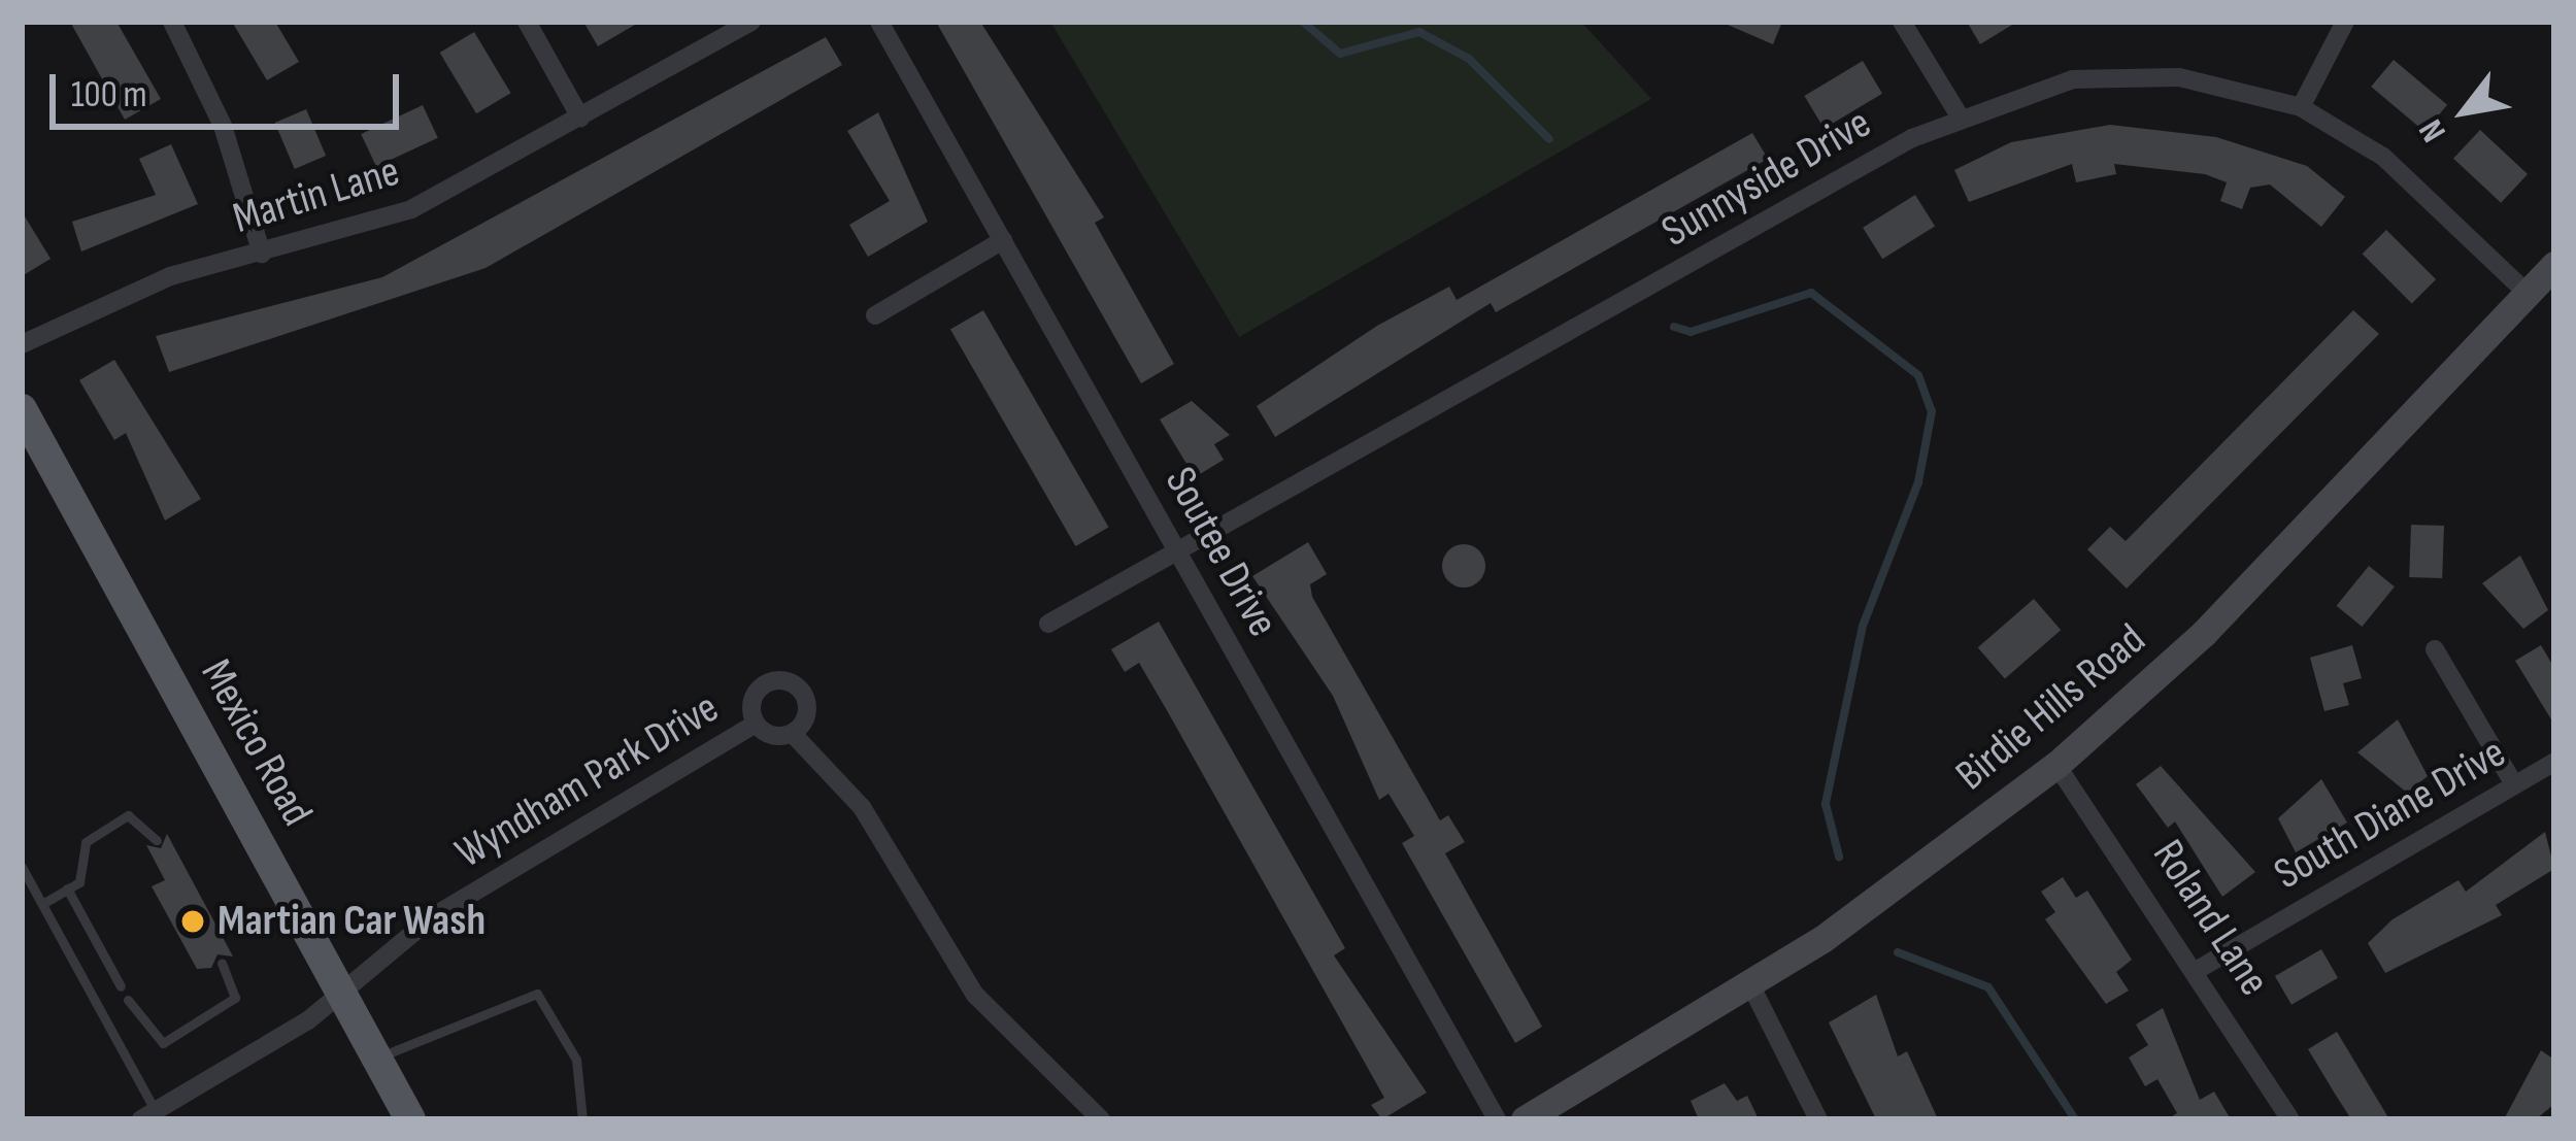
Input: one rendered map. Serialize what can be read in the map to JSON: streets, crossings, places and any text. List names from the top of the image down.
{
  "streets": {
    "main road": ["Birdie Hills Road", "Mexico Road"],
    "street": [
      "Sunnyside Drive",
      "Martin Lane",
      "Soutee Drive",
      "Wyndham Park Drive",
      "South Diane Drive",
      "Roland Lane"
    ]
  },
  "crossings": [
    ["Sunnyside Drive", "Soutee Drive"],
    ["Sunnyside Drive", "Birdie Hills Road"],
    ["Birdie Hills Road", "Roland Lane"],
    ["Mexico Road", "Wyndham Park Drive"],
    ["South Diane Drive", "Roland Lane"]
  ],
  "places": ["Martian Car Wash"],
  "scale_bar": "100 m",
  "north": "bottom left"
}
